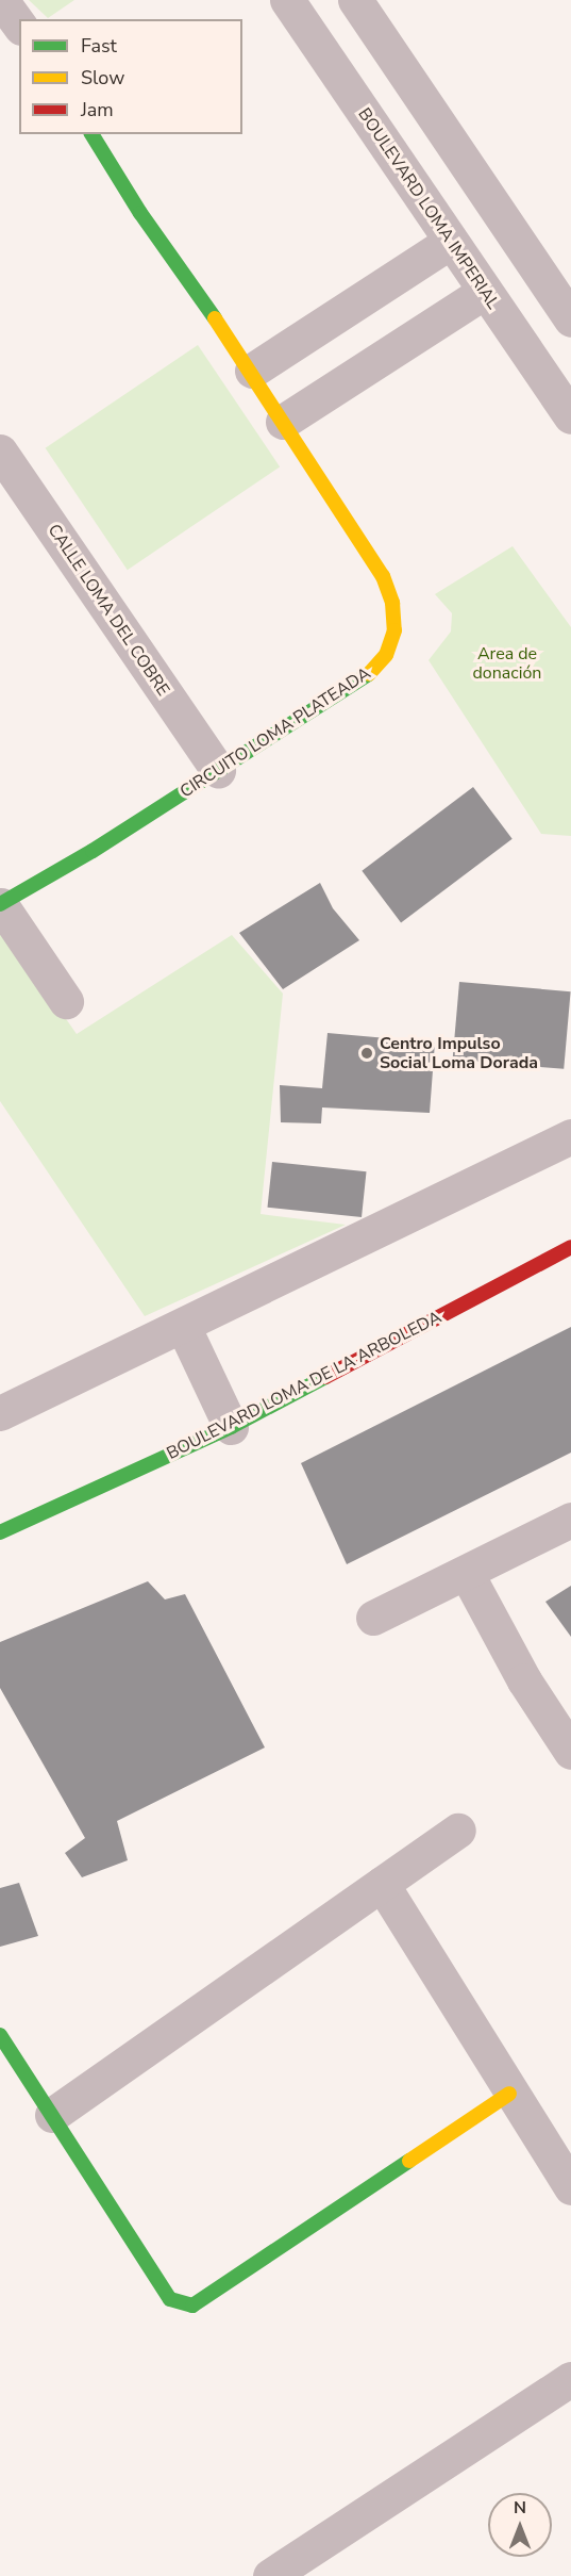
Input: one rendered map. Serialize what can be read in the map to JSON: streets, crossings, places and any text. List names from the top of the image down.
{
  "streets": {
    "street": [
      "BOULEVARD LOMA IMPERIAL",
      "CALLE LOMA DEL COBRE",
      "CIRCUITO LOMA PLATEADA",
      "BOULEVARD LOMA DE LA ARBOLEDA"
    ]
  },
  "crossings": [
    ["CALLE LOMA DEL COBRE", "CIRCUITO LOMA PLATEADA"]
  ],
  "parks": ["Area de donación"],
  "places": ["Centro Impulso Social Loma Dorada"],
  "legend": ["Fast", "Slow", "Jam"],
  "north": "top"
}
